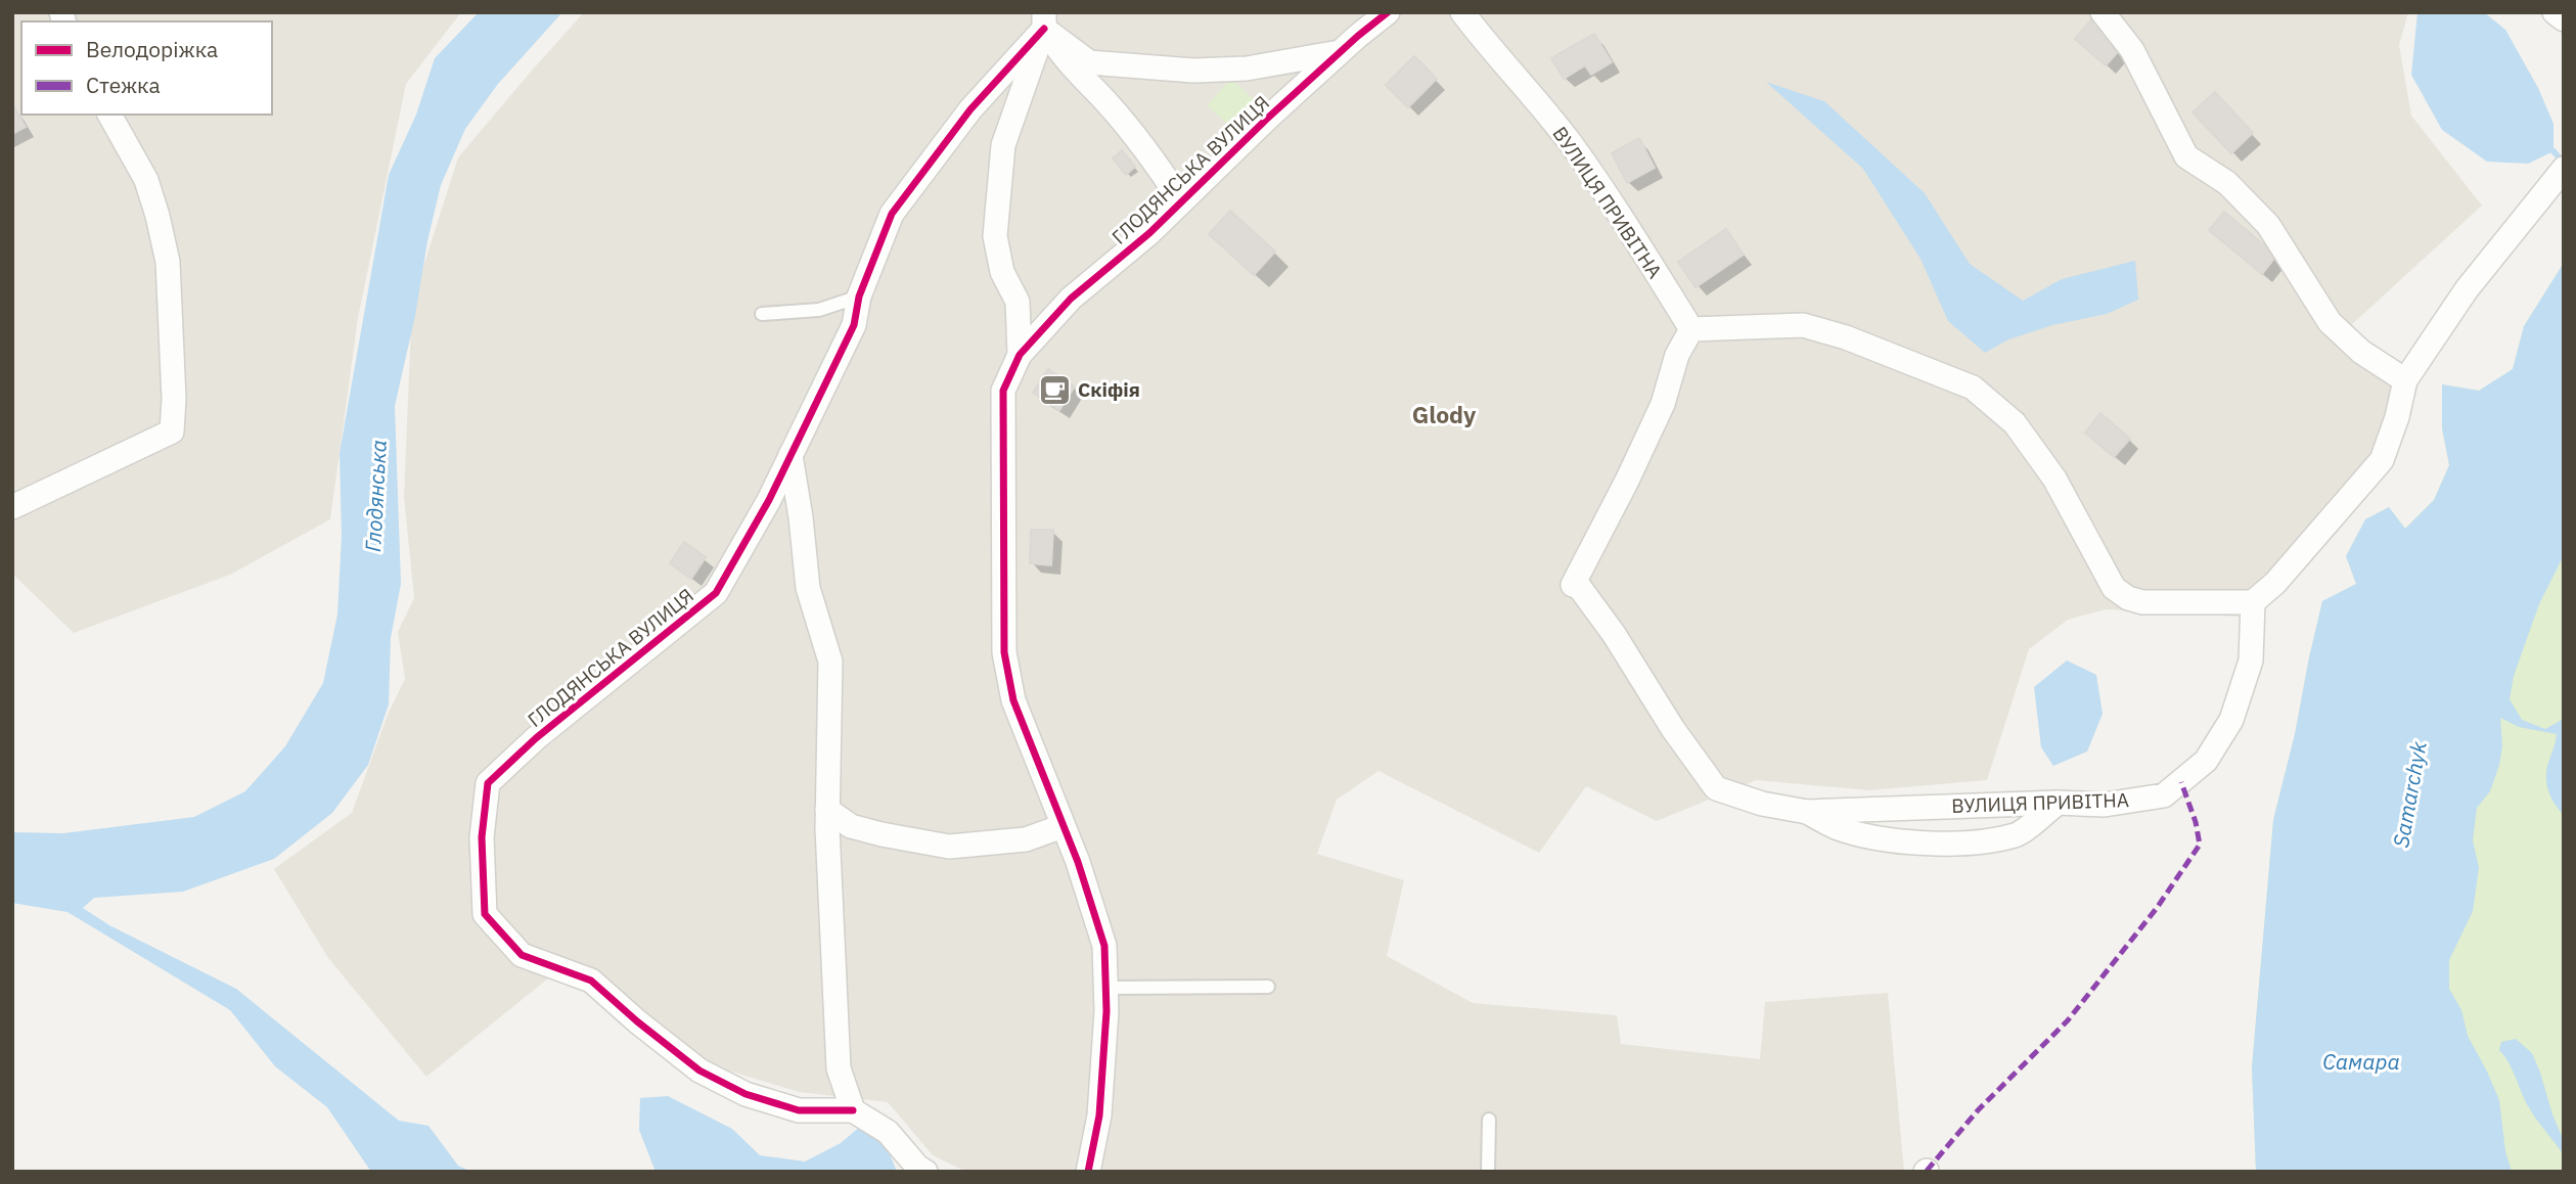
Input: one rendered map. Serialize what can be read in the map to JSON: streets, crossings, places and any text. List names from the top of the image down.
{
  "streets": {
    "street": ["ГЛОДЯНСЬКА ВУЛИЦЯ", "ВУЛИЦЯ ПРИВІТНА"]
  },
  "districts": ["Glody"],
  "water": ["Глодянська", "Samarchyk", "Самара"],
  "places": {
    "cafe": ["Скіфія"]
  },
  "legend": ["Велодоріжка", "Стежка"]
}
